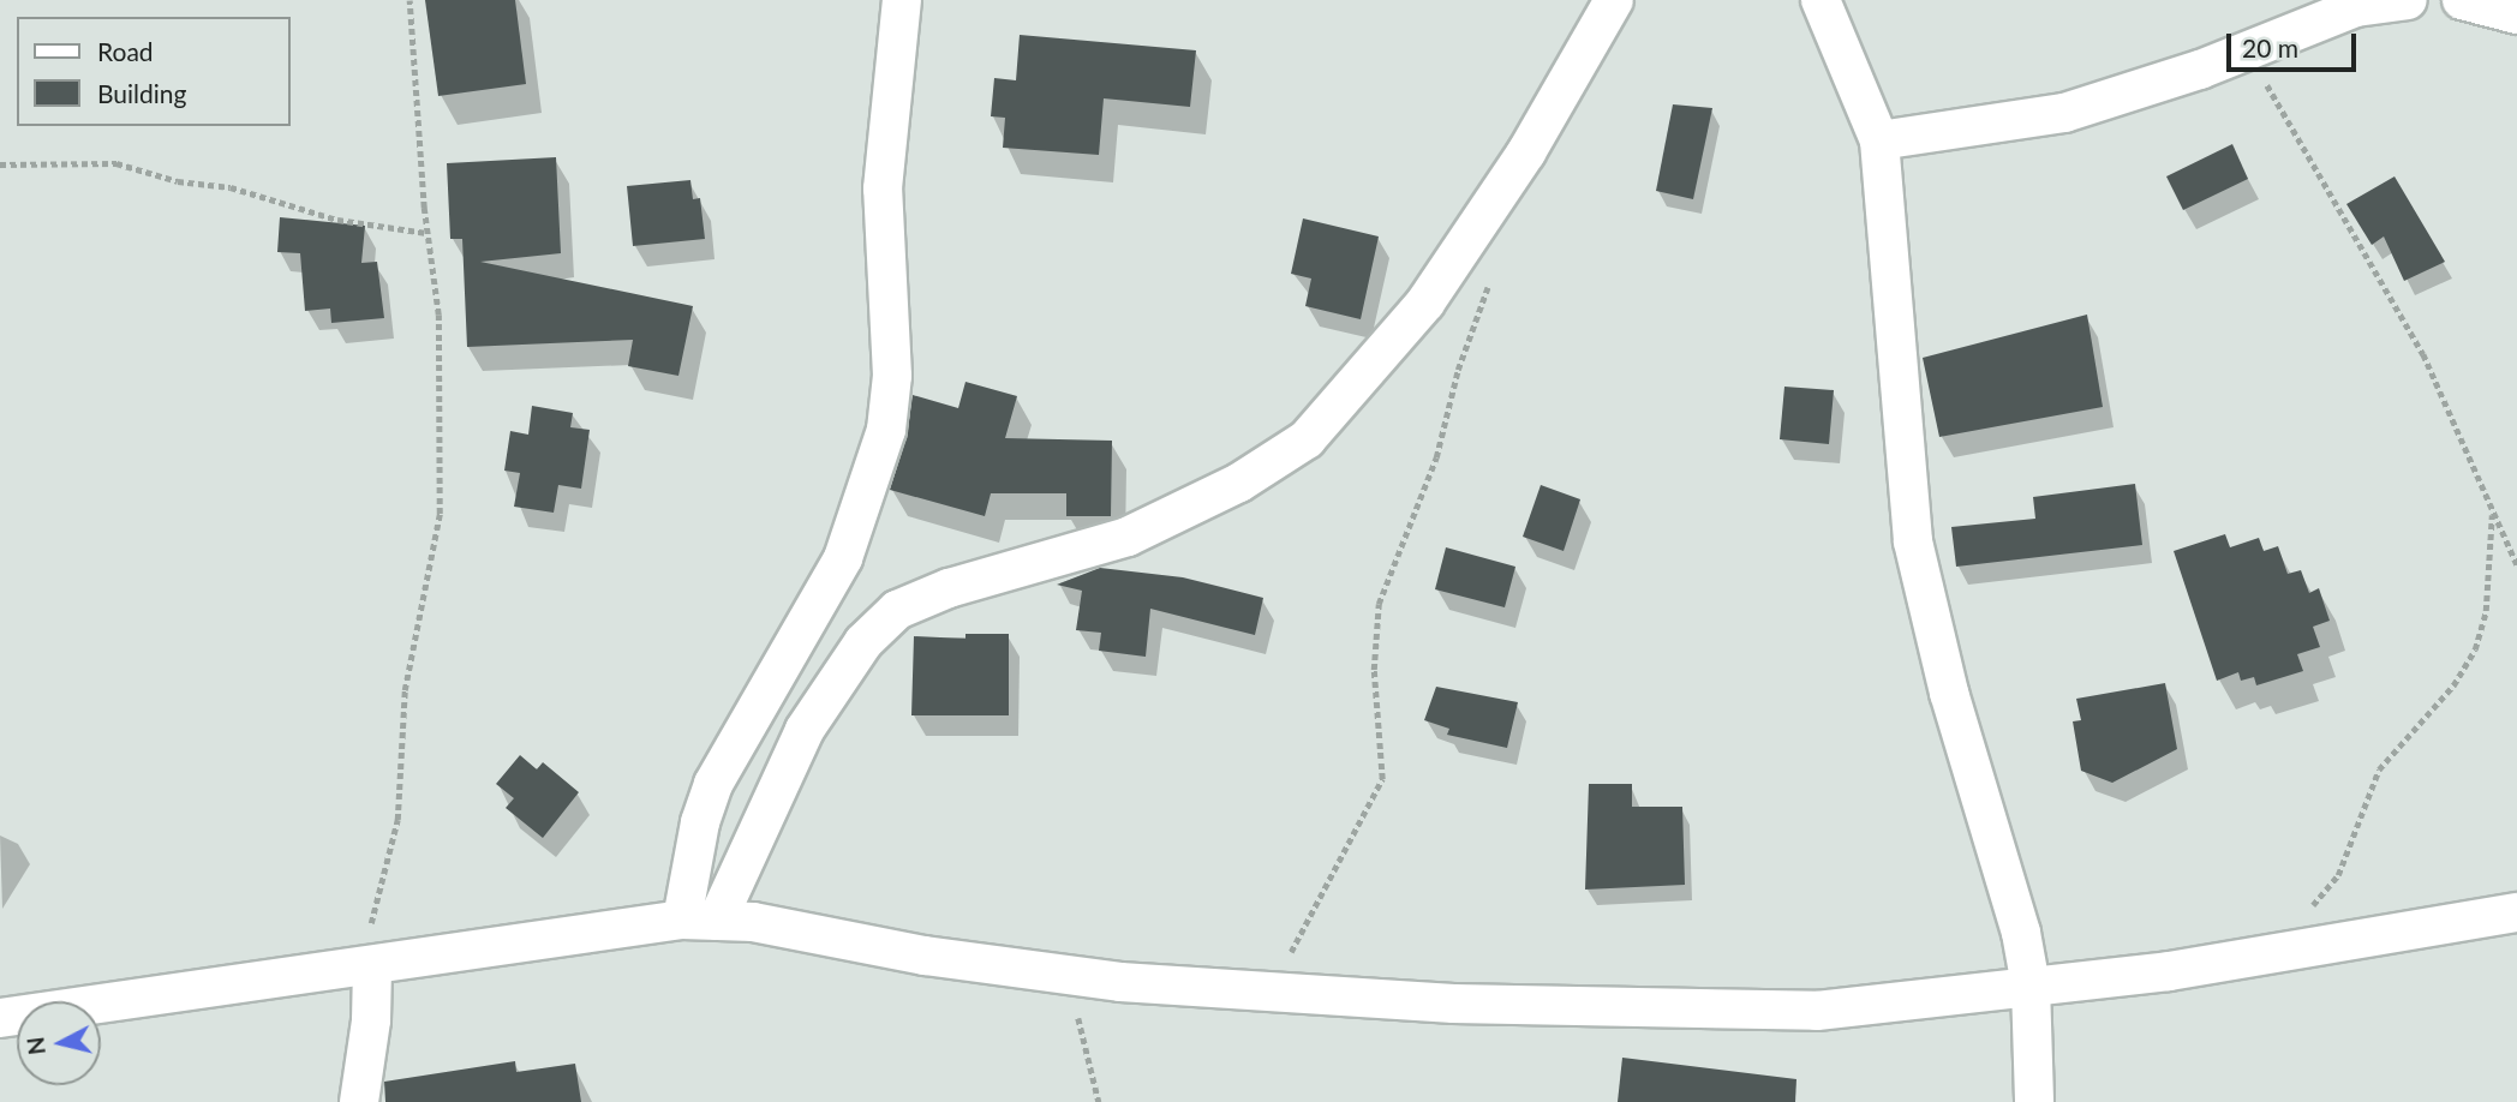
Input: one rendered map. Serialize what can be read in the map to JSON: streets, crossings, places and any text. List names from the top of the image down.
{
  "legend": ["Road", "Building"],
  "scale_bar": "20 m",
  "north": "left"
}
